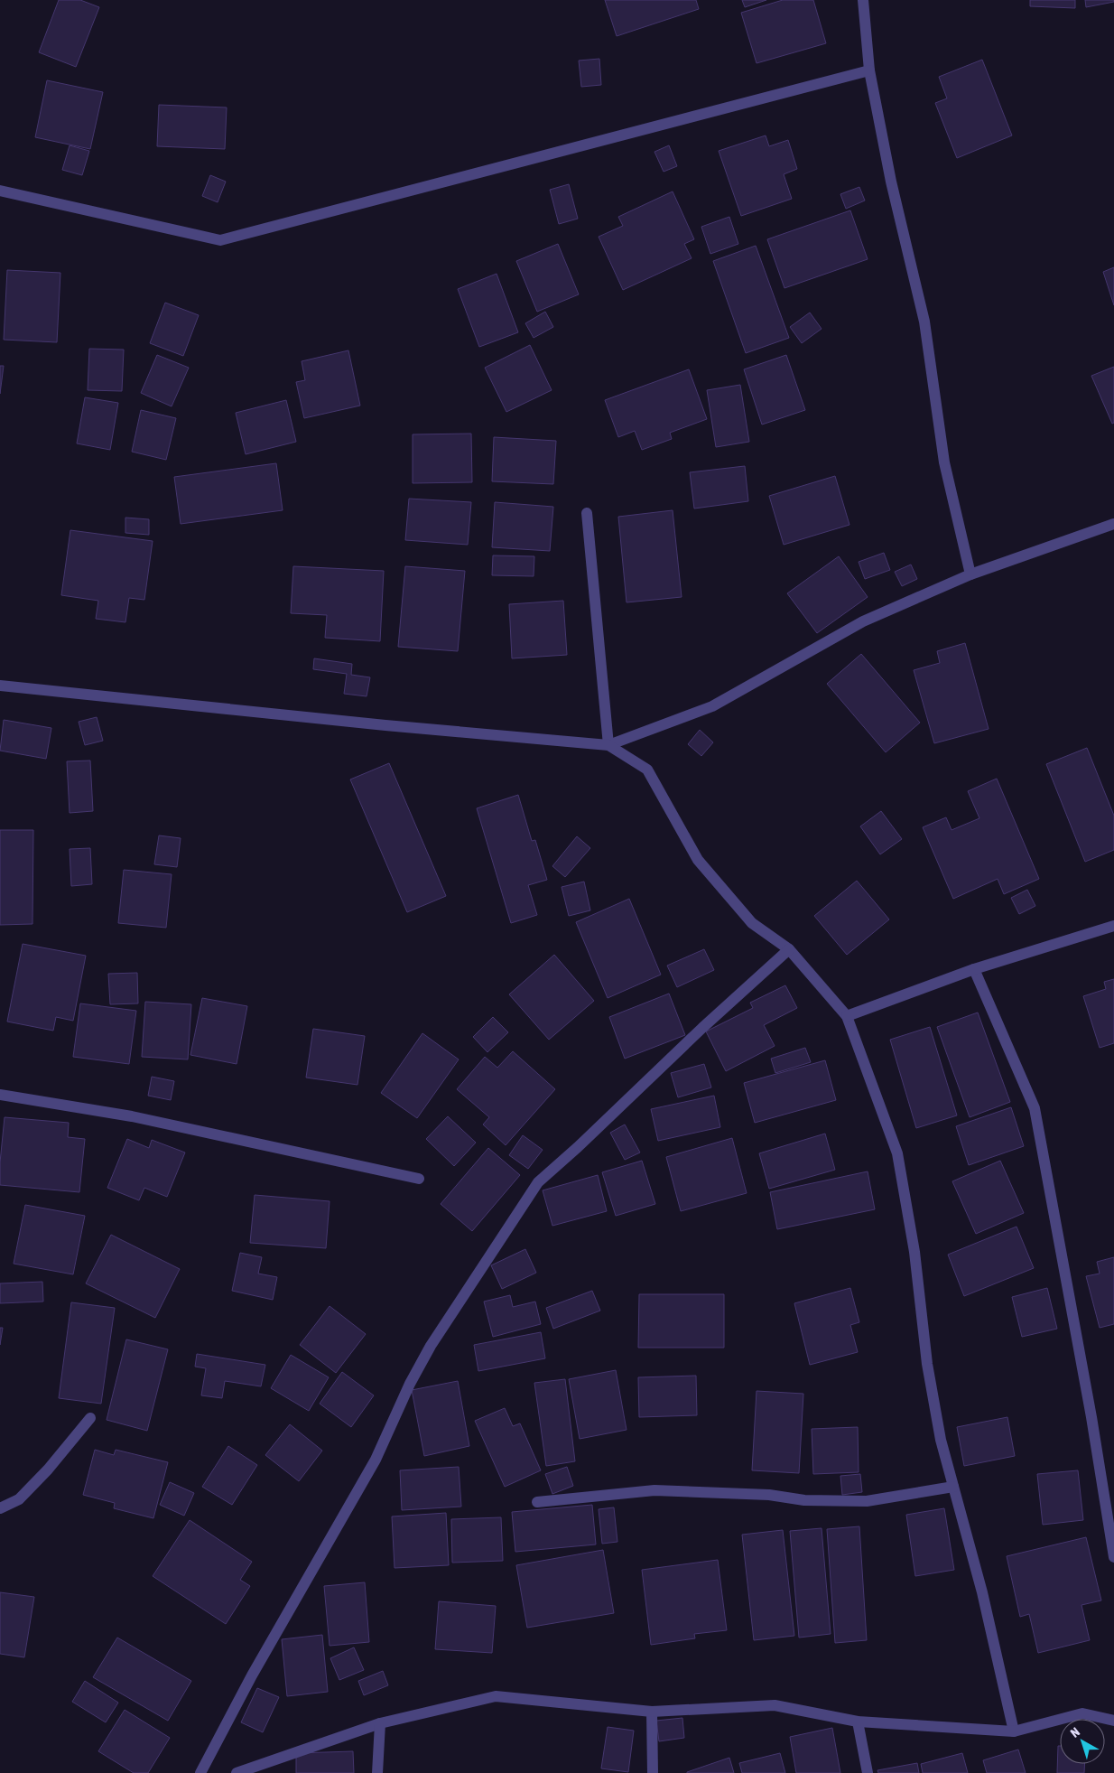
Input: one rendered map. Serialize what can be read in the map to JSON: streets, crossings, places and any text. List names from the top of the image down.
{
  "north": "top left"
}
